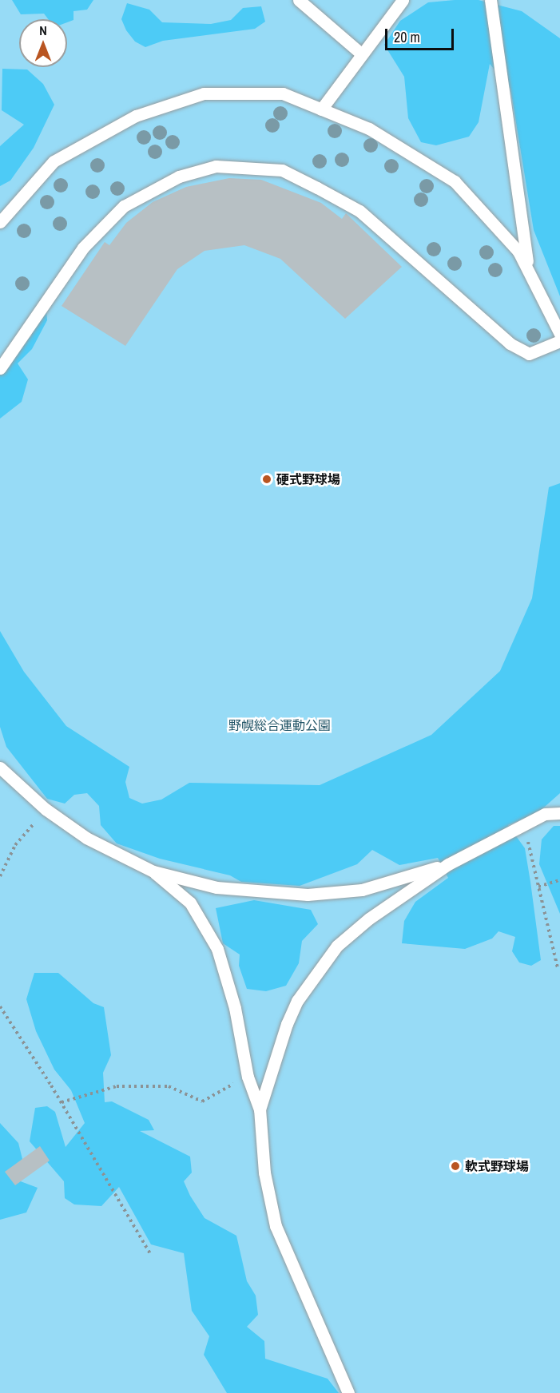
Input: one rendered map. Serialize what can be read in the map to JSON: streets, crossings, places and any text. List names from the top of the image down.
{
  "parks": ["野幌総合運動公園"],
  "places": ["硬式野球場", "軟式野球場"],
  "scale_bar": "20 m",
  "north": "top"
}
